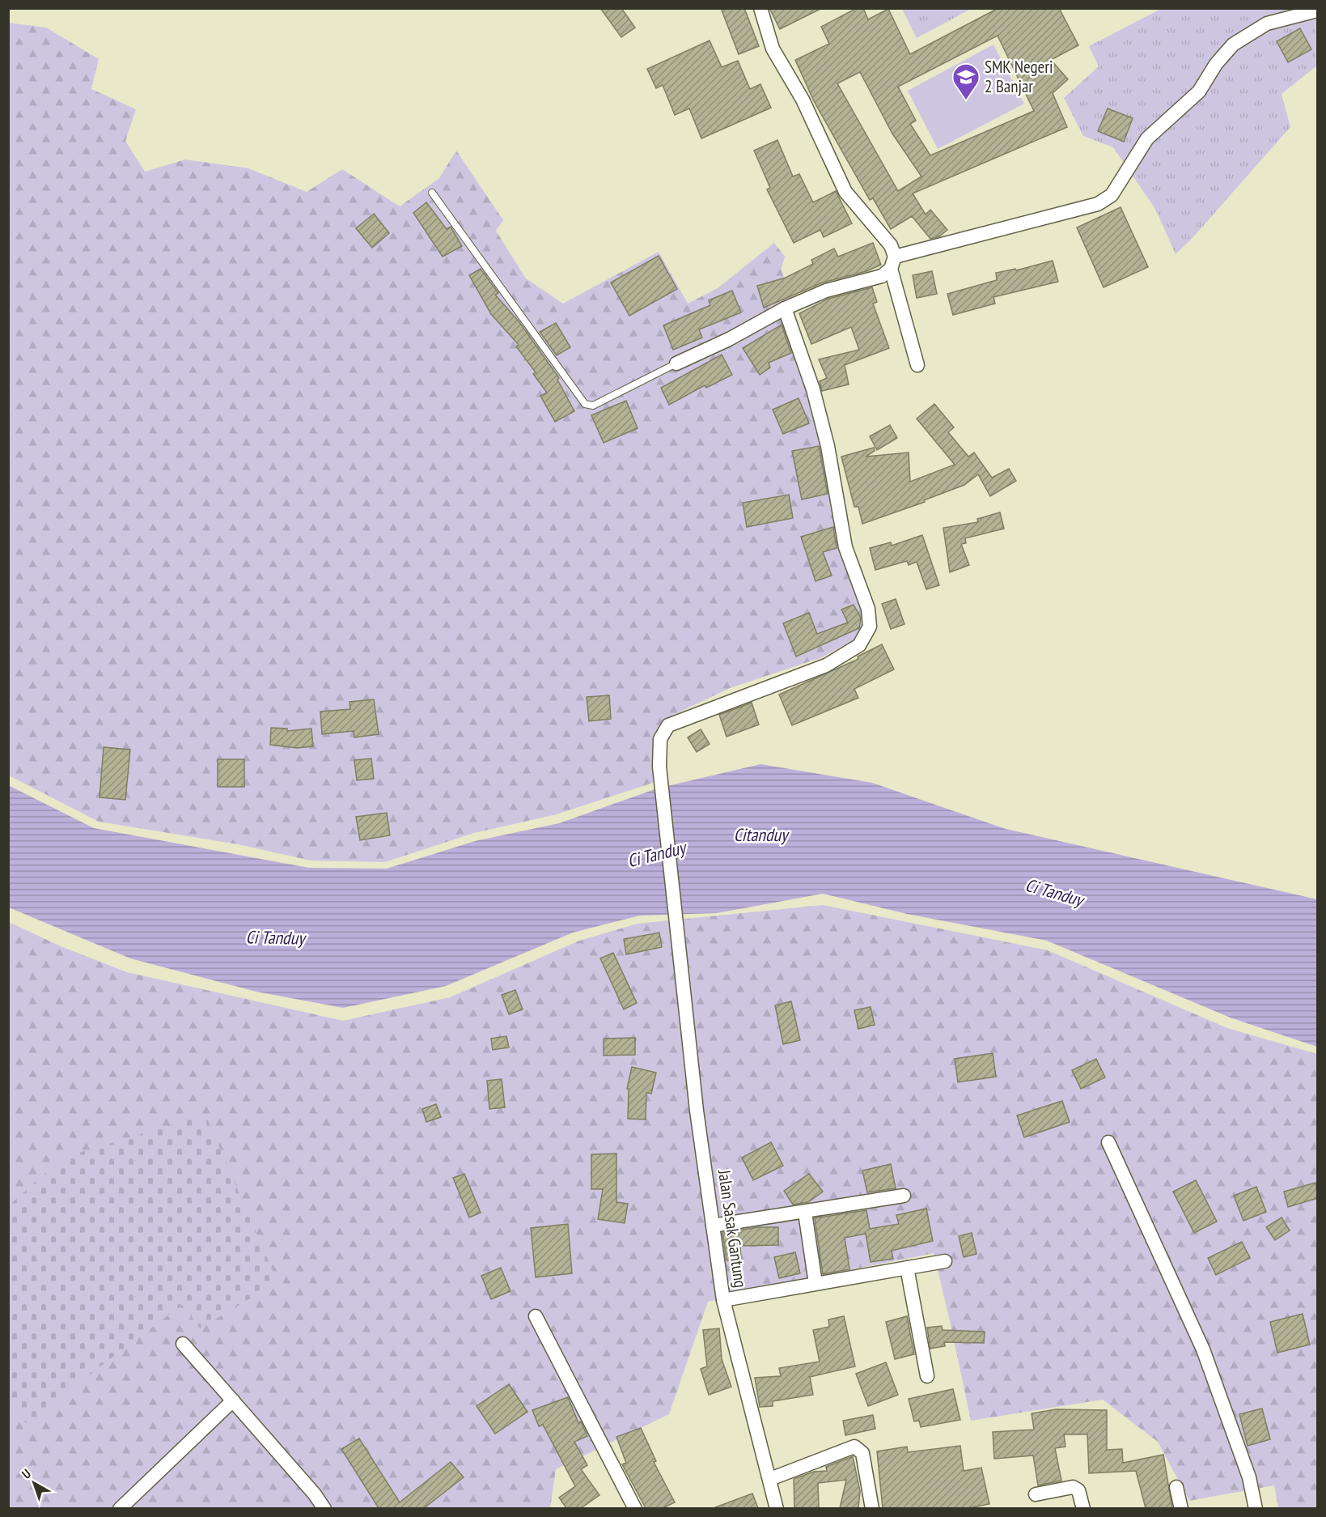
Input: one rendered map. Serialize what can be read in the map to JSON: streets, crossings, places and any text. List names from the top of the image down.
{
  "streets": {
    "street": ["Jalan Sasak Gantung"]
  },
  "water": ["Citanduy", "Ci Tanduy"],
  "places": {
    "school or university": ["SMK Negeri 2 Banjar"]
  },
  "north": "top left"
}
